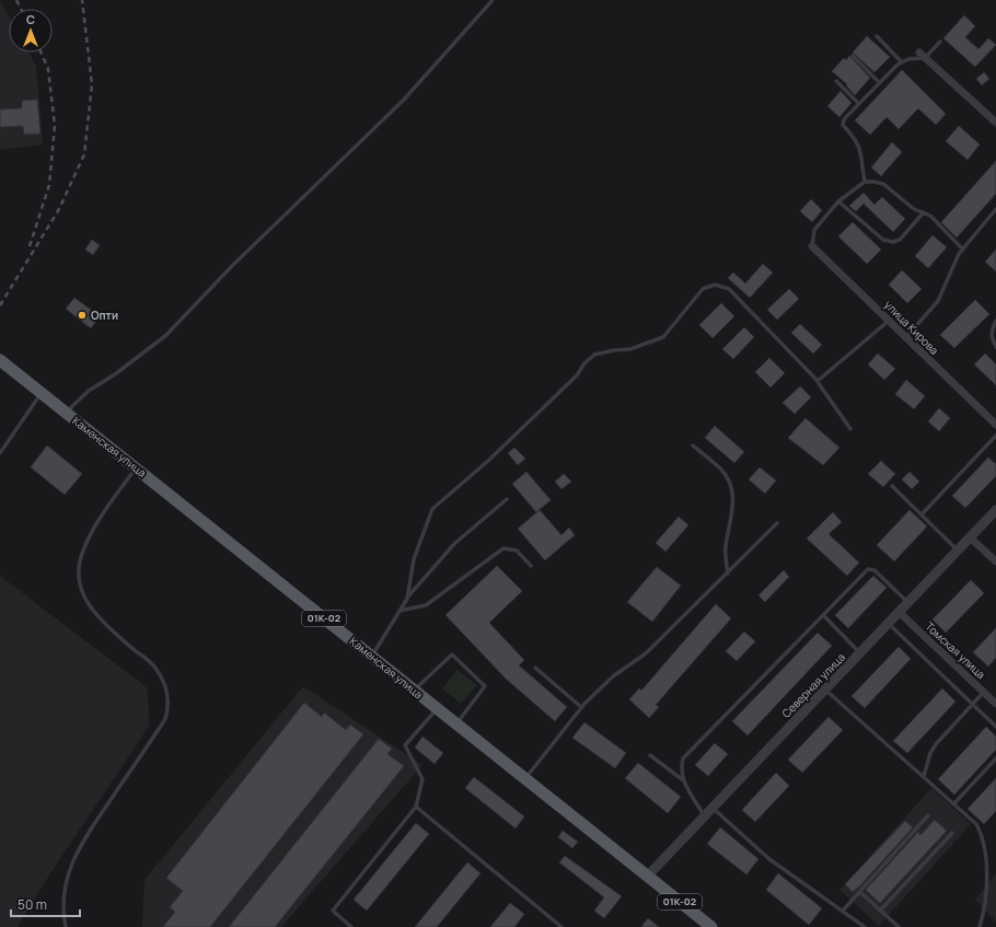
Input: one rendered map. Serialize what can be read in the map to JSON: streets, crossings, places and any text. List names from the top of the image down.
{
  "streets": {
    "main road": ["Каменская улица", "01К-02"],
    "street": ["улица Кирова", "Томская улица", "Северная улица"]
  },
  "crossings": [
    ["Каменская улица", "Северная улица"],
    ["Томская улица", "Северная улица"]
  ],
  "places": ["Опти"],
  "scale_bar": "50 m",
  "north": "top"
}
